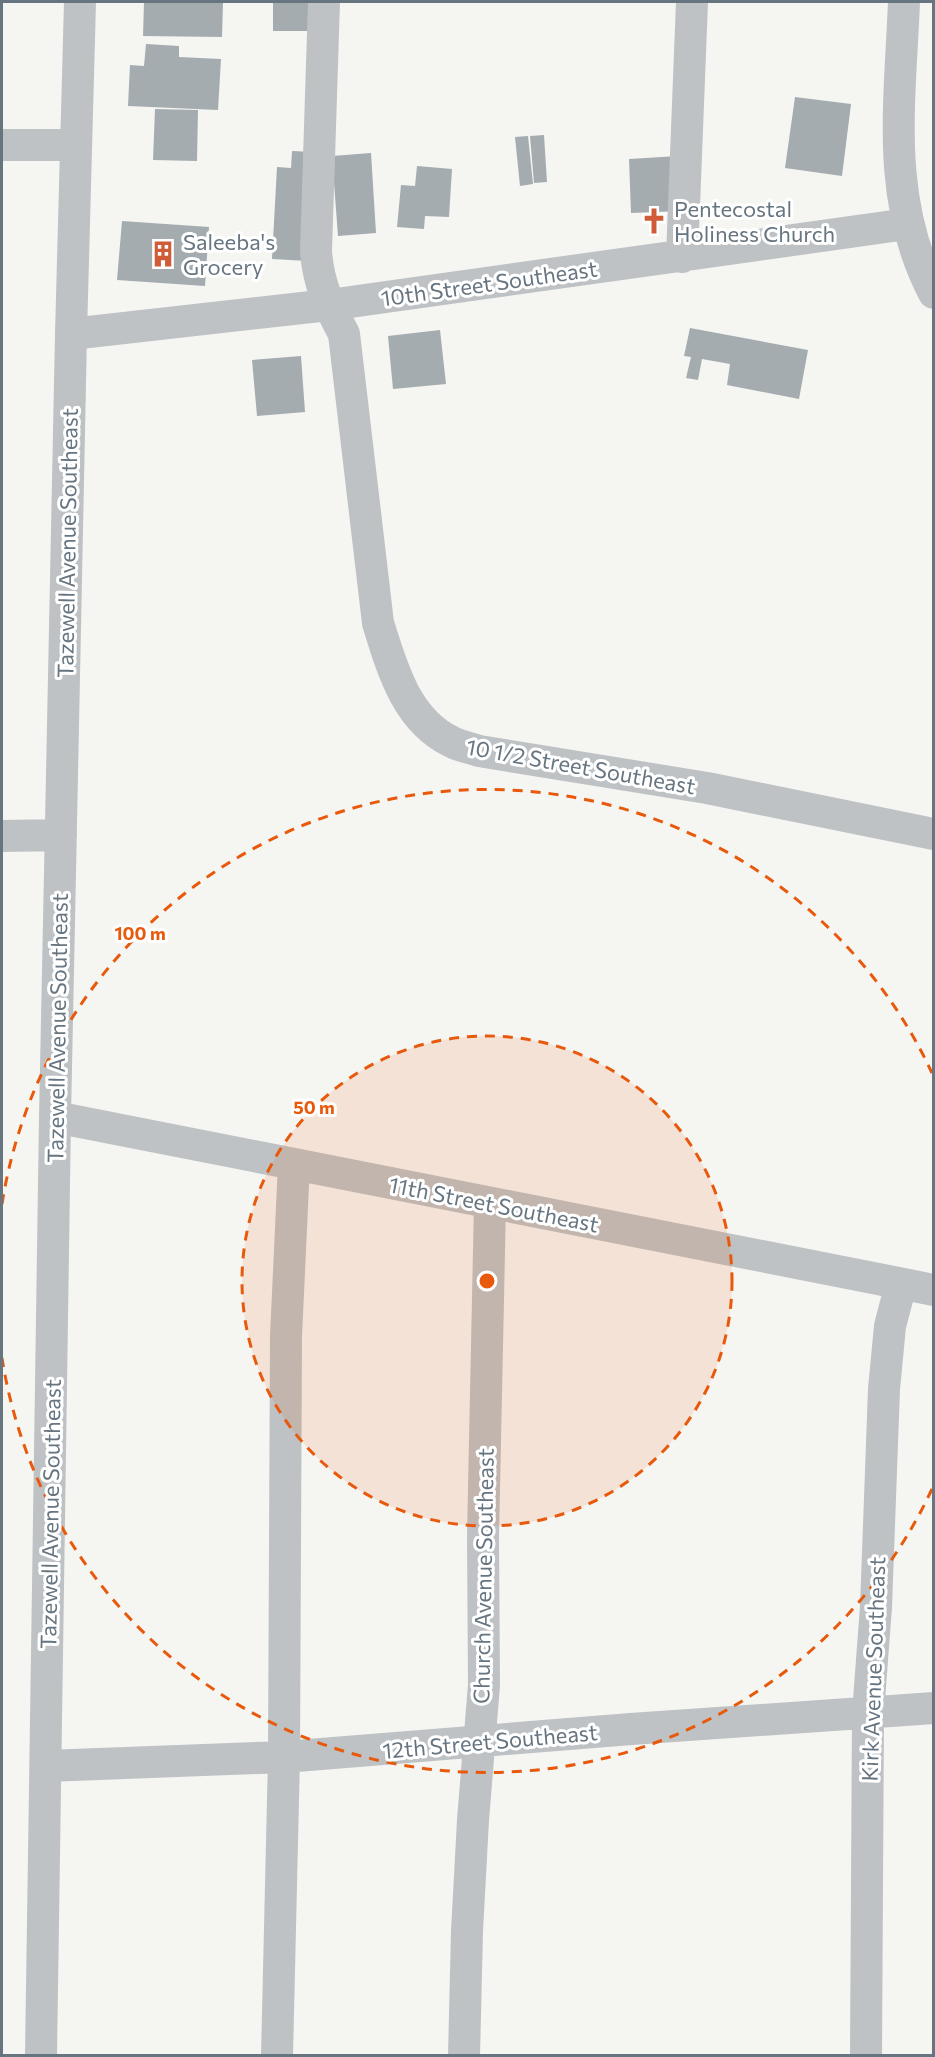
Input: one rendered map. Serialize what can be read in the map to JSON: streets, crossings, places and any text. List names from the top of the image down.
{
  "streets": {
    "street": [
      "10th Street Southeast",
      "Tazewell Avenue Southeast",
      "10 1/2 Street Southeast",
      "11th Street Southeast",
      "Church Avenue Southeast",
      "Kirk Avenue Southeast",
      "12th Street Southeast"
    ]
  },
  "crossings": [
    ["10th Street Southeast", "Tazewell Avenue Southeast"],
    ["10th Street Southeast", "10 1/2 Street Southeast"],
    ["Tazewell Avenue Southeast", "11th Street Southeast"],
    ["Tazewell Avenue Southeast", "12th Street Southeast"],
    ["11th Street Southeast", "Church Avenue Southeast"],
    ["11th Street Southeast", "Kirk Avenue Southeast"],
    ["Church Avenue Southeast", "12th Street Southeast"],
    ["Kirk Avenue Southeast", "12th Street Southeast"]
  ],
  "places": {
    "church": ["Pentecostal Holiness Church"],
    "building": ["Saleeba's Grocery"]
  },
  "rings": ["100 m", "50 m"]
}
